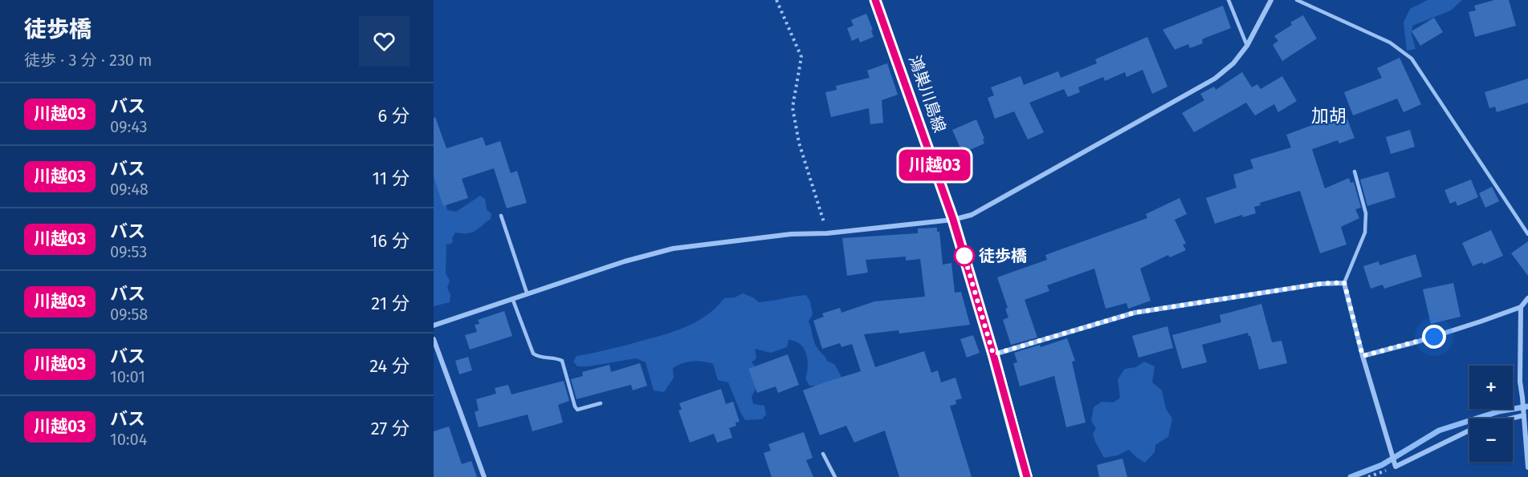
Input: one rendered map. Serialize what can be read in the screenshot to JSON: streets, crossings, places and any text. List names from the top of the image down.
{
  "streets": {
    "main road": ["鴻巣川島線"]
  },
  "districts": ["加胡"],
  "places": ["徒歩橋"],
  "lines": ["bus line 川越03"],
  "page": {
    "heading": ["徒歩橋", "徒歩 · 3 分 · 230 m"],
    "on_map": "川越03",
    "list": [
      {
        "mark": "川越03",
        "name": "バス",
        "note": "09:43",
        "value": "6 分"
      },
      {
        "mark": "川越03",
        "name": "バス",
        "note": "09:48",
        "value": "11 分"
      },
      {
        "mark": "川越03",
        "name": "バス",
        "note": "09:53",
        "value": "16 分"
      },
      {
        "mark": "川越03",
        "name": "バス",
        "note": "09:58",
        "value": "21 分"
      },
      {
        "mark": "川越03",
        "name": "バス",
        "note": "10:01",
        "value": "24 分"
      },
      {
        "mark": "川越03",
        "name": "バス",
        "note": "10:04",
        "value": "27 分"
      }
    ],
    "map_buttons": ["+", "−"]
  }
}
